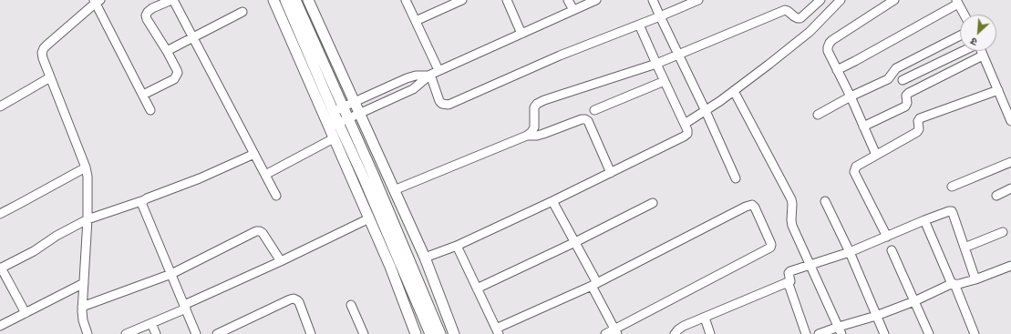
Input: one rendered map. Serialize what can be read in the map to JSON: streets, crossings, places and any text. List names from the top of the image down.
{
  "north": "bottom left"
}
